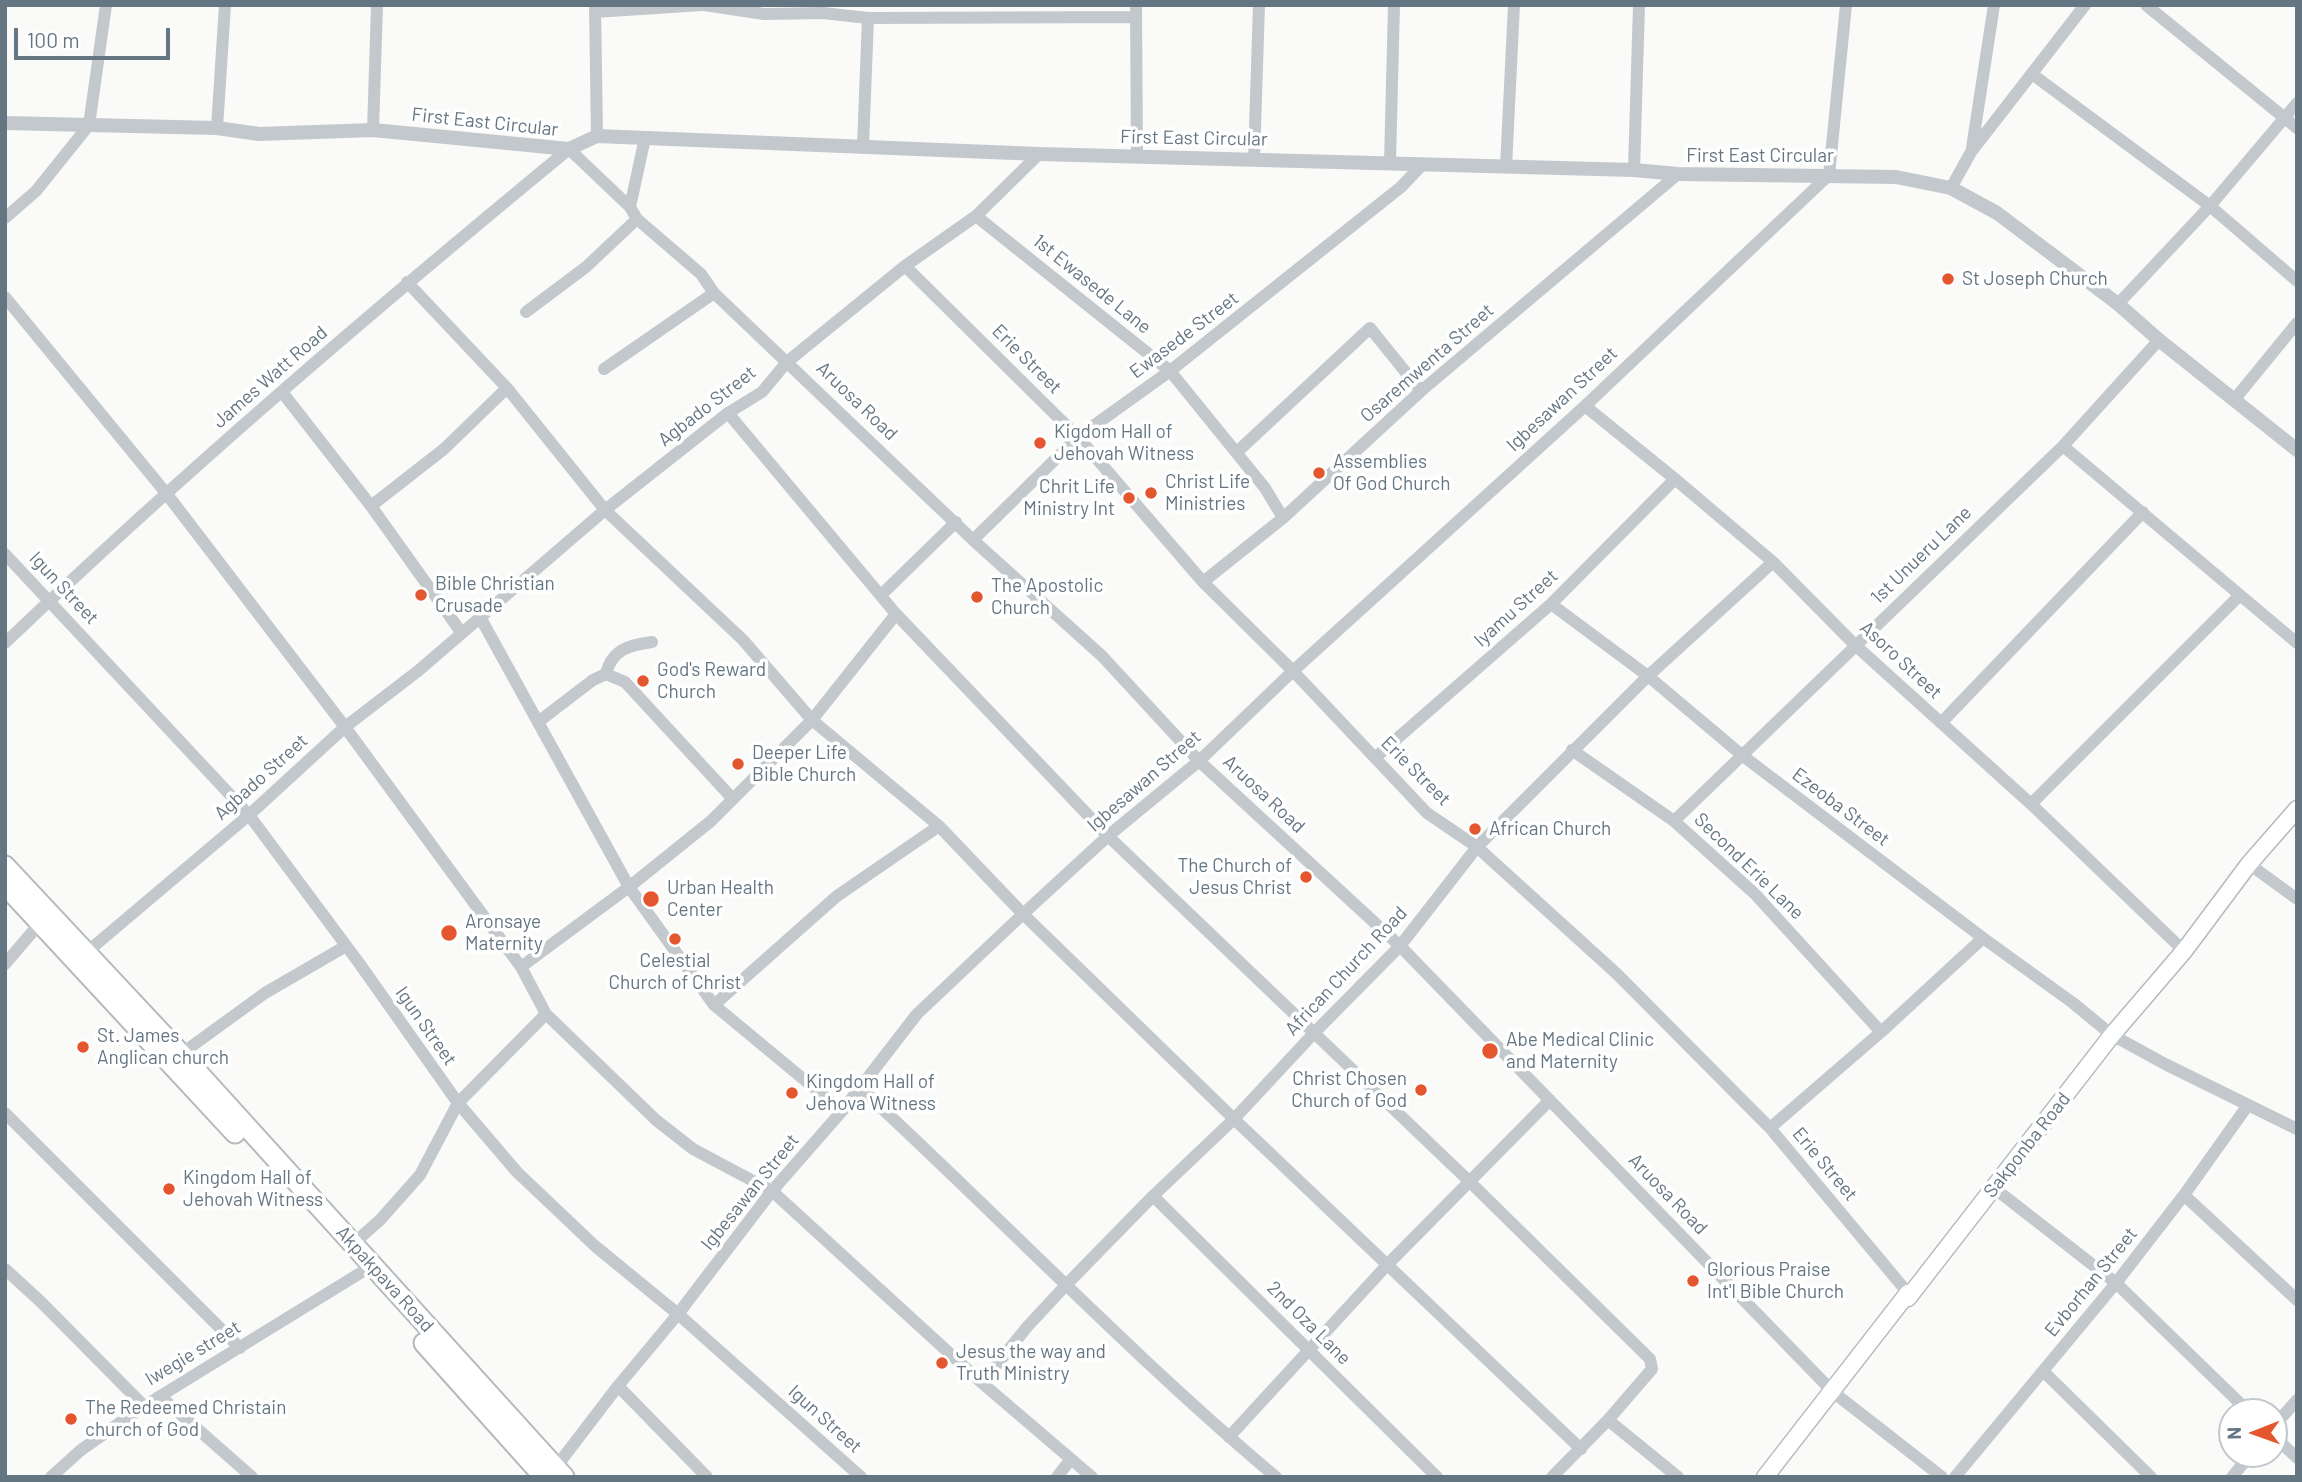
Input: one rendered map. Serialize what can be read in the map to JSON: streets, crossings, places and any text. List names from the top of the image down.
{
  "streets": {
    "highway": ["Akpakpava Road"],
    "main road": ["Sakponba Road"],
    "street": [
      "First East Circular",
      "1st Ewasede Lane",
      "Ewasede Street",
      "Erie Street",
      "Osaremwenta Street",
      "James Watt Road",
      "Igbesawan Street",
      "Aruosa Road",
      "Agbado Street",
      "1st Unueru Lane",
      "Igun Street",
      "Iyamu Street",
      "Asoro Street",
      "Ezeoba Street",
      "Second Erie Lane",
      "African Church Road",
      "Evborhan Street",
      "2nd Oza Lane",
      "Iwegie street"
    ]
  },
  "crossings": [
    ["First East Circular", "Ewasede Street"],
    ["First East Circular", "Osaremwenta Street"],
    ["First East Circular", "James Watt Road"],
    ["First East Circular", "Igbesawan Street"],
    ["First East Circular", "Aruosa Road"],
    ["First East Circular", "Agbado Street"],
    ["First East Circular", "1st Unueru Lane"],
    ["1st Ewasede Lane", "Ewasede Street"],
    ["1st Ewasede Lane", "Osaremwenta Street"],
    ["1st Ewasede Lane", "Agbado Street"],
    ["Ewasede Street", "Erie Street"],
    ["Ewasede Street", "Aruosa Road"],
    ["Erie Street", "Osaremwenta Street"],
    ["Erie Street", "Igbesawan Street"],
    ["Erie Street", "Agbado Street"],
    ["Erie Street", "Iyamu Street"],
    ["Erie Street", "African Church Road"],
    ["Erie Street", "Sakponba Road"],
    ["James Watt Road", "Aruosa Road"],
    ["James Watt Road", "Igun Street"],
    ["Igbesawan Street", "Aruosa Road"],
    ["Igbesawan Street", "Igun Street"],
    ["Igbesawan Street", "Asoro Street"],
    ["Igbesawan Street", "Akpakpava Road"],
    ["Aruosa Road", "Agbado Street"],
    ["Aruosa Road", "African Church Road"],
    ["Aruosa Road", "Sakponba Road"],
    ["Agbado Street", "Igun Street"],
    ["Agbado Street", "Akpakpava Road"],
    ["1st Unueru Lane", "Asoro Street"],
    ["1st Unueru Lane", "Ezeoba Street"],
    ["1st Unueru Lane", "Second Erie Lane"],
    ["Iyamu Street", "Asoro Street"],
    ["Iyamu Street", "Ezeoba Street"],
    ["Asoro Street", "African Church Road"],
    ["Asoro Street", "Sakponba Road"],
    ["Ezeoba Street", "African Church Road"],
    ["Ezeoba Street", "Sakponba Road"],
    ["Ezeoba Street", "Evborhan Street"],
    ["Second Erie Lane", "African Church Road"],
    ["African Church Road", "2nd Oza Lane"],
    ["Akpakpava Road", "Iwegie street"]
  ],
  "places": [
    "St Joseph Church",
    "Kigdom Hall of Jehovah Witness",
    "Assemblies Of God Church",
    "Christ Life Ministries",
    "Chrit Life Ministry Int",
    "Bible Christian Crusade",
    "The Apostolic Church",
    "God's Reward Church",
    "Deeper Life Bible Church",
    "African Church",
    "The Church of Jesus Christ",
    "Urban Health Center",
    "Aronsaye Maternity",
    "Celestial Church of Christ",
    "St. James Anglican church",
    "Abe Medical Clinic and Maternity",
    "Christ Chosen Church of God",
    "Kingdom Hall of Jehova Witness",
    "Kingdom Hall of Jehovah Witness",
    "Glorious Praise Int'l Bible Church",
    "Jesus the way and Truth Ministry",
    "The Redeemed Christain church of God"
  ],
  "scale_bar": "100 m",
  "north": "left"
}
